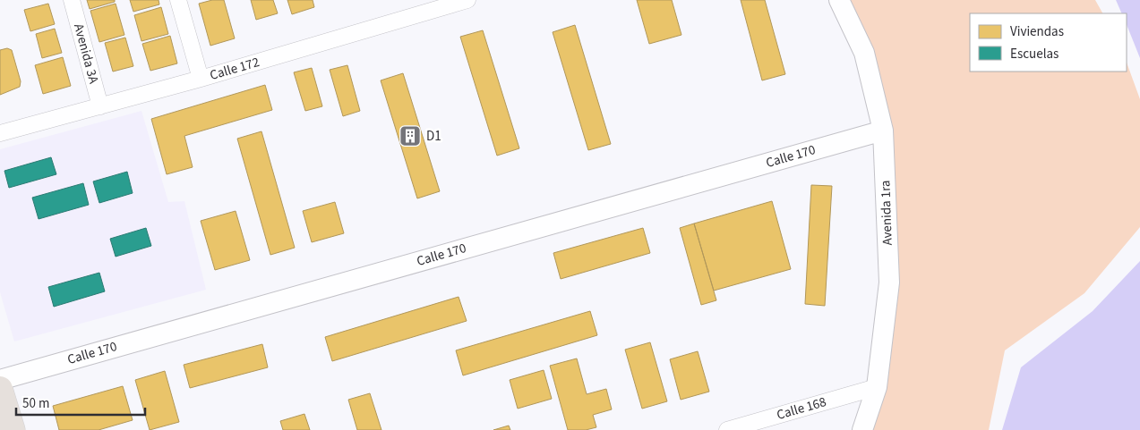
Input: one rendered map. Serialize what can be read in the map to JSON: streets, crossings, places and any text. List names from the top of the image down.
{
  "streets": {
    "street": [
      "Avenida 3A",
      "Calle 172",
      "Calle 170",
      "Avenida 1ra",
      "Calle 168"
    ]
  },
  "crossings": [
    ["Avenida 3A", "Calle 172"],
    ["Calle 170", "Avenida 1ra"],
    ["Avenida 1ra", "Calle 168"]
  ],
  "places": {
    "building": ["D1"]
  },
  "legend": ["Viviendas", "Escuelas"],
  "scale_bar": "50 m"
}
